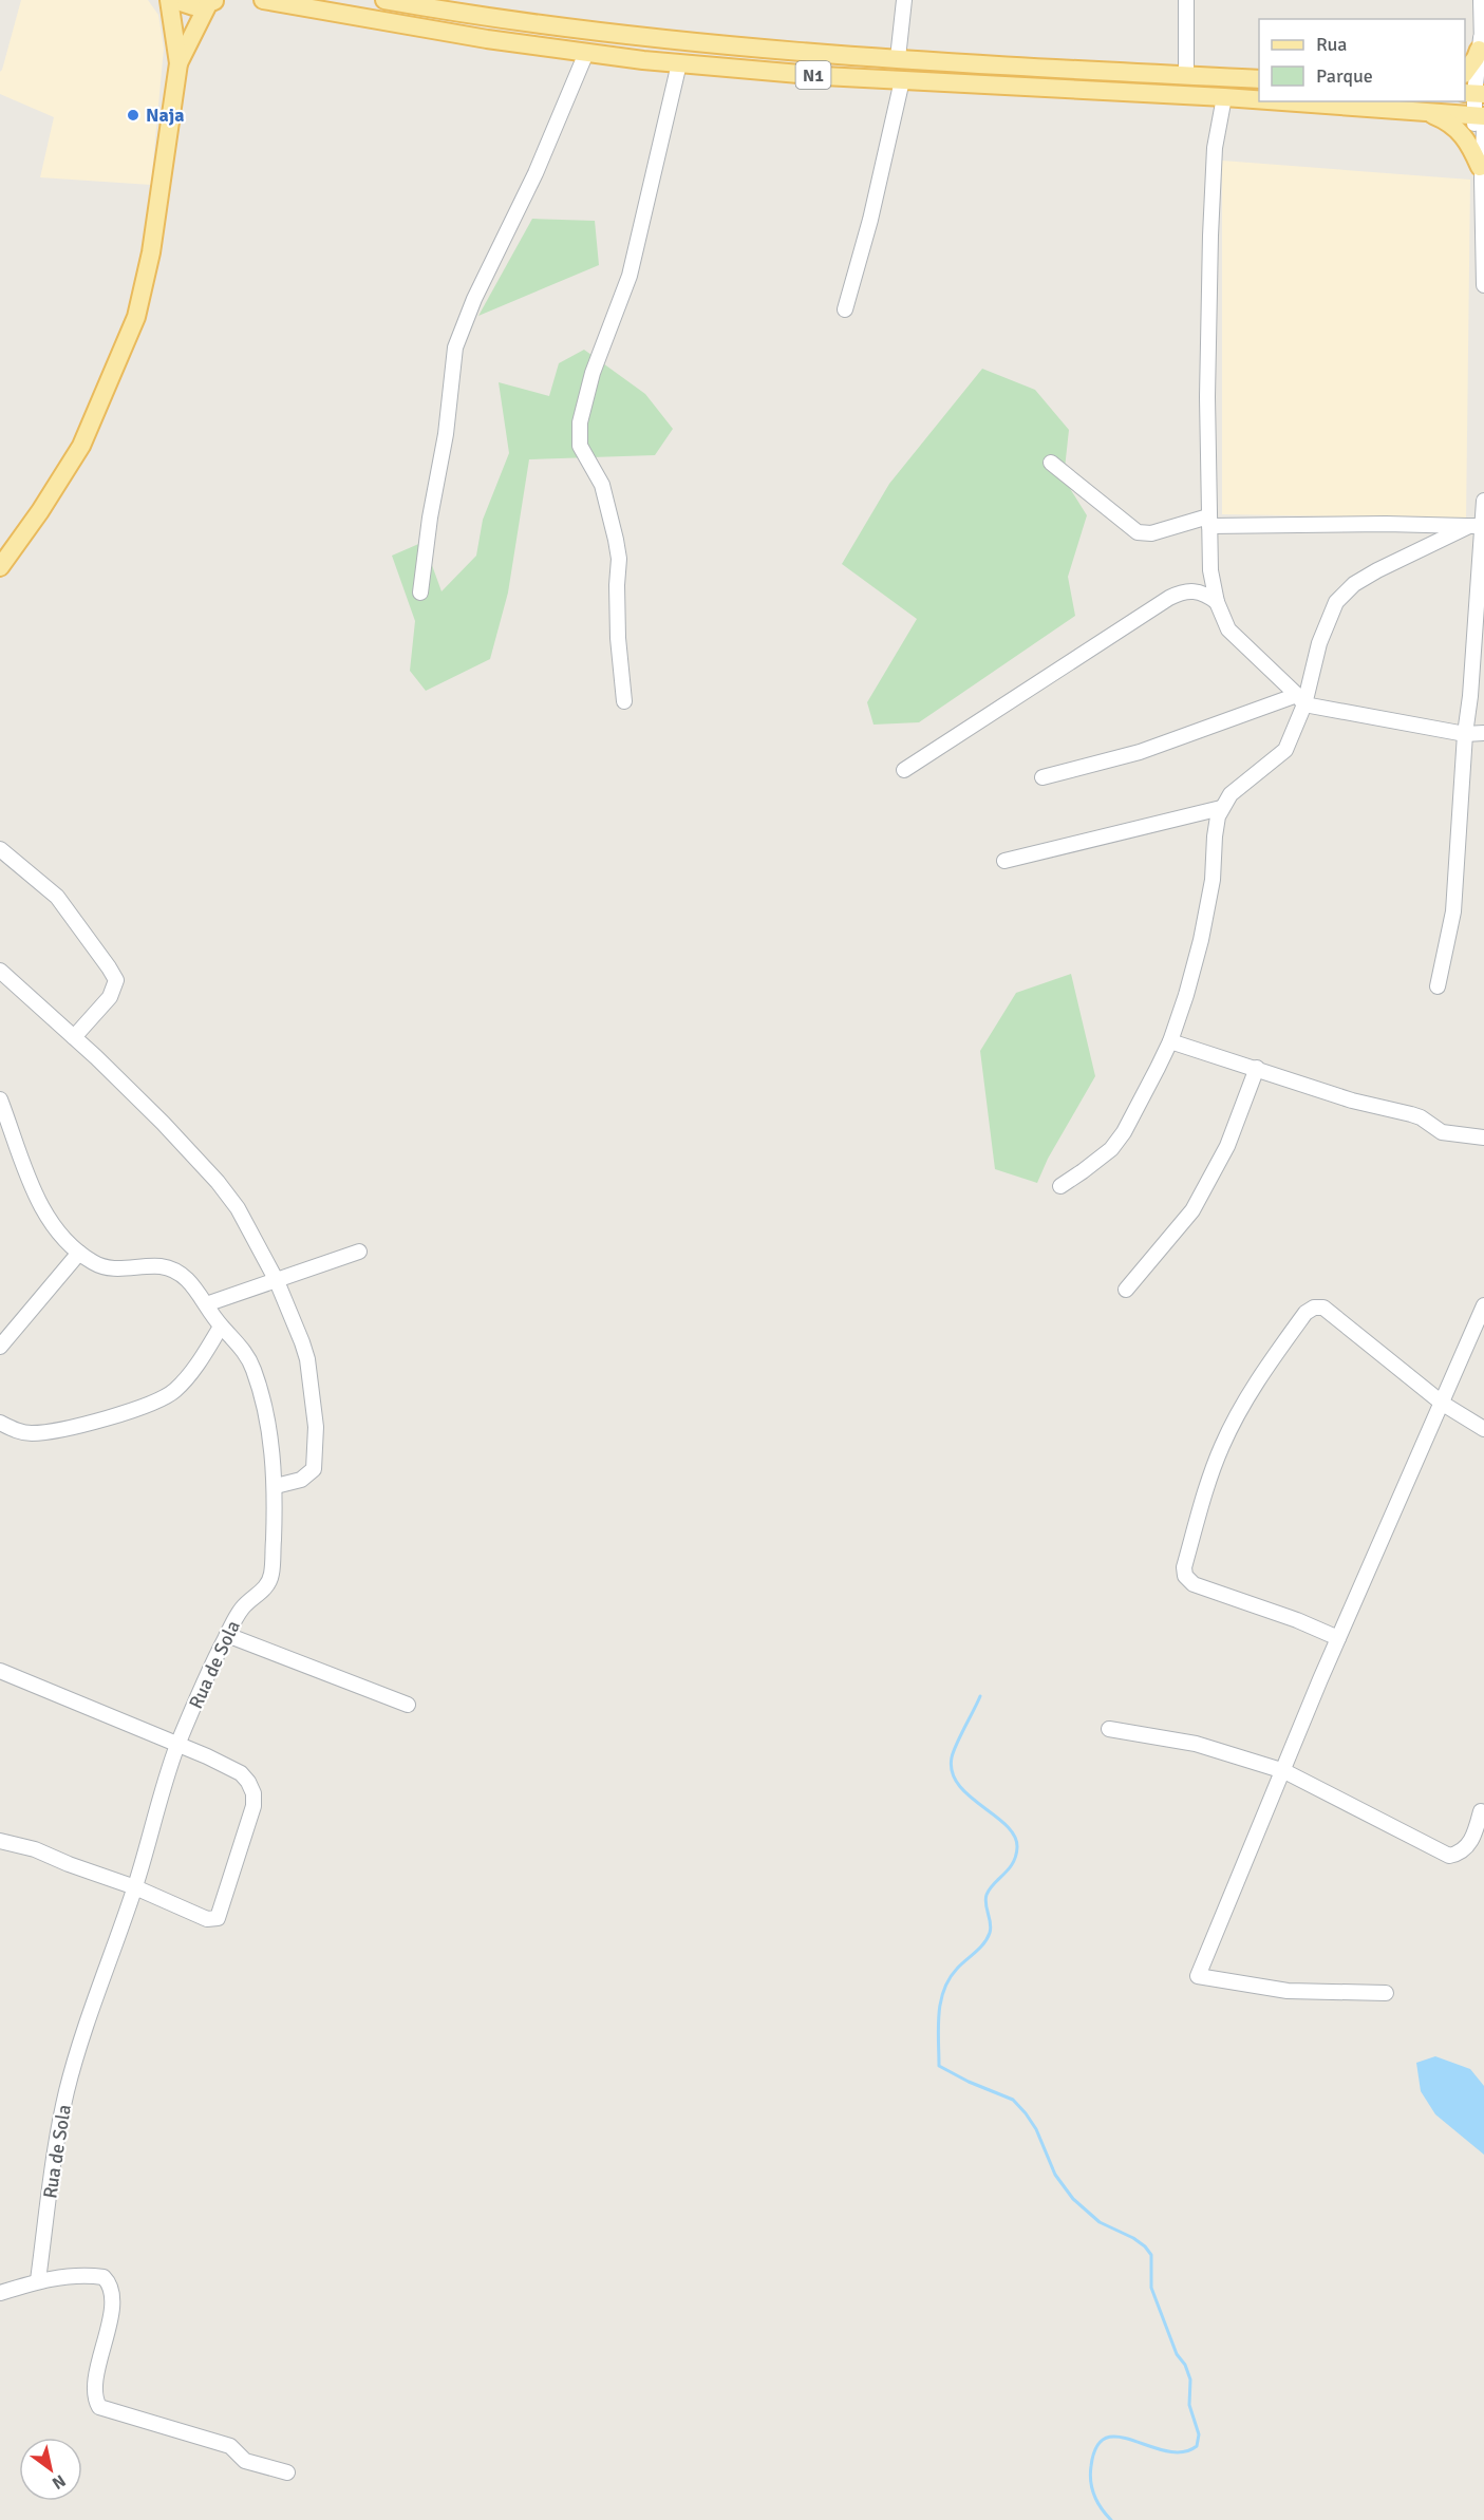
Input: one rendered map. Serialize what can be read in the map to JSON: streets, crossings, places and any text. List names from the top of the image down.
{
  "streets": {
    "main road": ["N1"],
    "street": ["Rua de Sola"]
  },
  "places": ["Naja"],
  "legend": ["Rua", "Parque"],
  "north": "bottom right"
}
